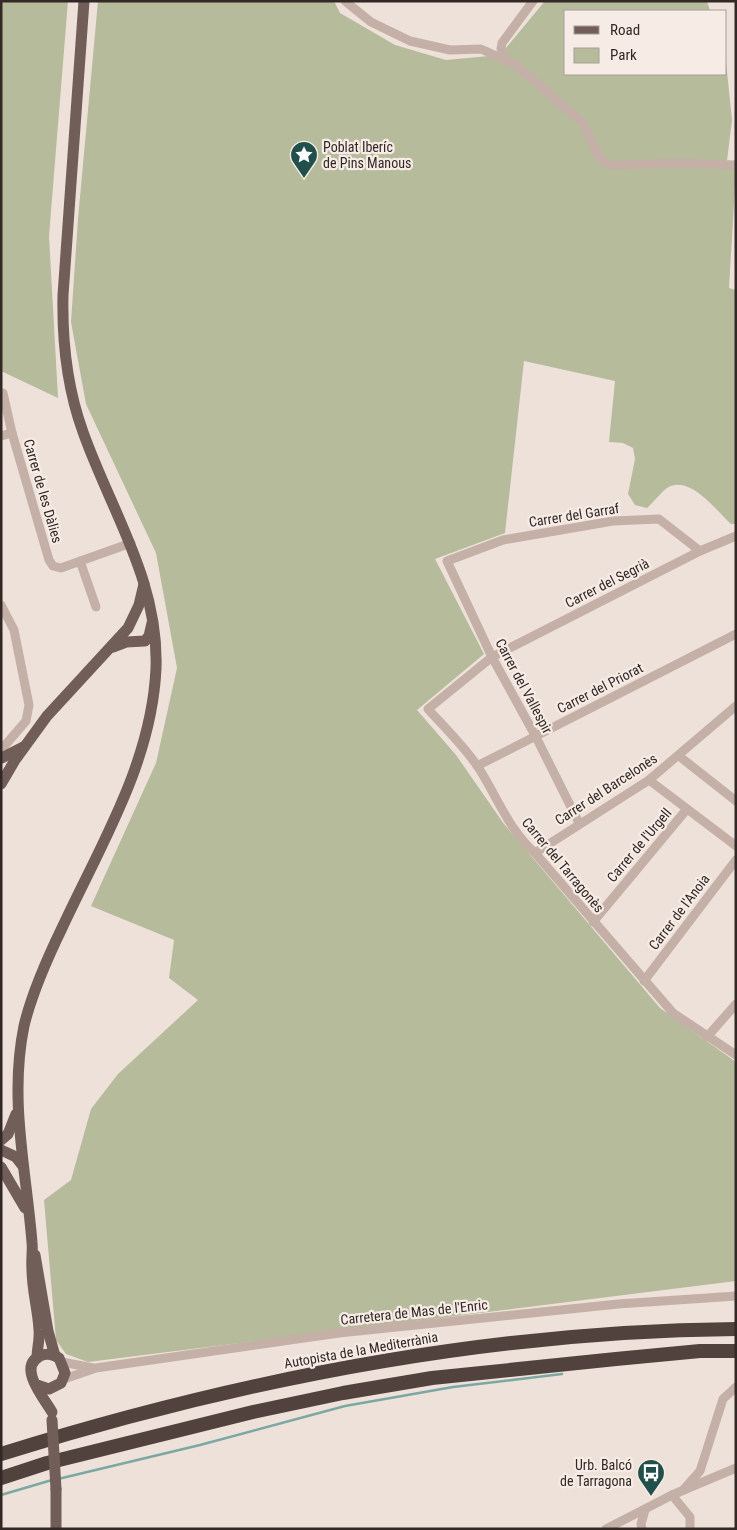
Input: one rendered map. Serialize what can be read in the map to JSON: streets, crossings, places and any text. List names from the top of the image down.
{
  "streets": {
    "highway": ["Autopista de la Mediterrània"],
    "street": [
      "Carrer de les Dàlies",
      "Carrer del Garraf",
      "Carrer del Segrià",
      "Carrer del Vallespir",
      "Carrer del Priorat",
      "Carrer del Barcelonès",
      "Carrer de l'Urgell",
      "Carrer del Tarragonès",
      "Carrer de l'Anoia",
      "Carretera de Mas de l'Enric"
    ]
  },
  "crossings": [
    ["Carrer del Garraf", "Carrer del Segrià"],
    ["Carrer del Garraf", "Carrer del Vallespir"],
    ["Carrer del Segrià", "Carrer del Vallespir"],
    ["Carrer del Segrià", "Carrer del Tarragonès"],
    ["Carrer del Vallespir", "Carrer del Priorat"],
    ["Carrer del Vallespir", "Carrer del Barcelonès"],
    ["Carrer del Vallespir", "Carrer del Tarragonès"],
    ["Carrer del Priorat", "Carrer del Tarragonès"],
    ["Carrer del Barcelonès", "Carrer del Tarragonès"],
    ["Carrer de l'Urgell", "Carrer del Tarragonès"],
    ["Carrer del Tarragonès", "Carrer de l'Anoia"]
  ],
  "places": {
    "place": ["Poblat Iberíc de Pins Manous"],
    "bus stop": ["Urb. Balcó de Tarragona"]
  },
  "legend": ["Road", "Park"]
}
